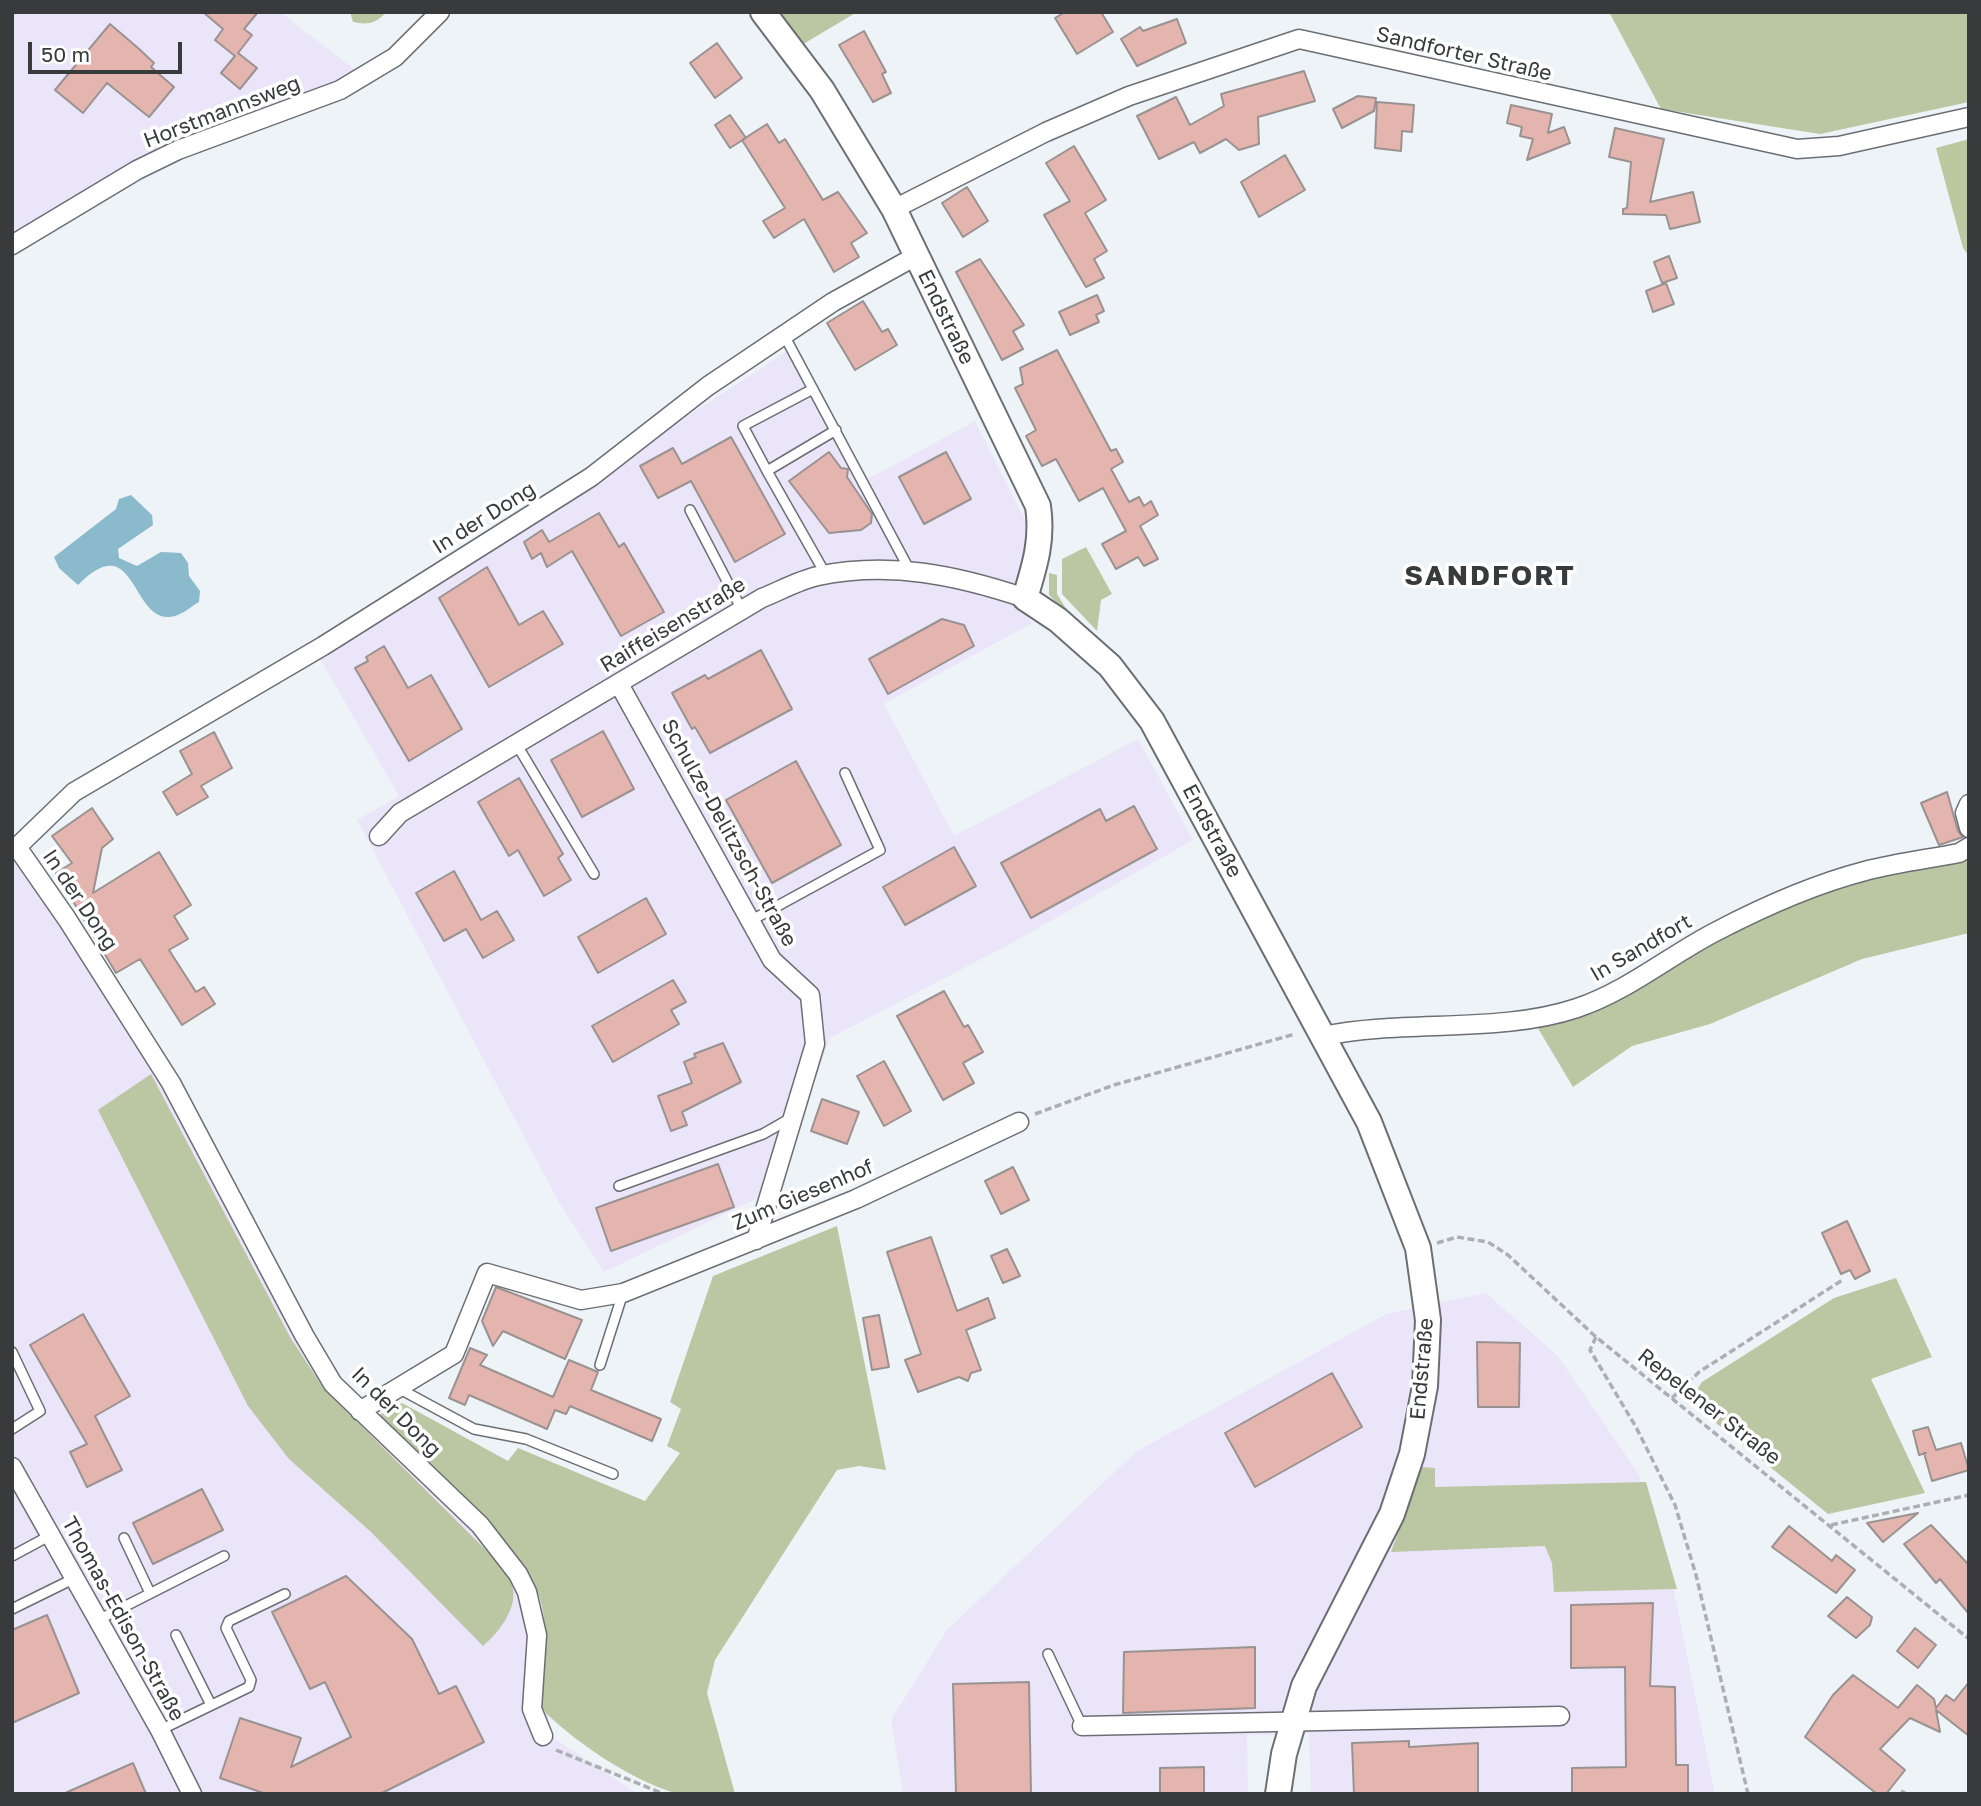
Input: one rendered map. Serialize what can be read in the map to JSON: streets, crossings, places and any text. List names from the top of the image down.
{
  "streets": {
    "street": [
      "Sandforter Straße",
      "Horstmannsweg",
      "Endstraße",
      "In der Dong",
      "Raiffeisenstraße",
      "Schulze-Delitzsch-Straße",
      "In Sandfort",
      "Zum Giesenhof",
      "Thomas-Edison-Straße"
    ],
    "path": ["Repelener Straße"]
  },
  "crossings": [
    ["Sandforter Straße", "Endstraße"],
    ["Endstraße", "In der Dong"],
    ["Endstraße", "Raiffeisenstraße"],
    ["Endstraße", "In Sandfort"],
    ["Endstraße", "Repelener Straße"],
    ["In der Dong", "Zum Giesenhof"],
    ["Raiffeisenstraße", "Schulze-Delitzsch-Straße"]
  ],
  "districts": ["SANDFORT"],
  "scale_bar": "50 m"
}
